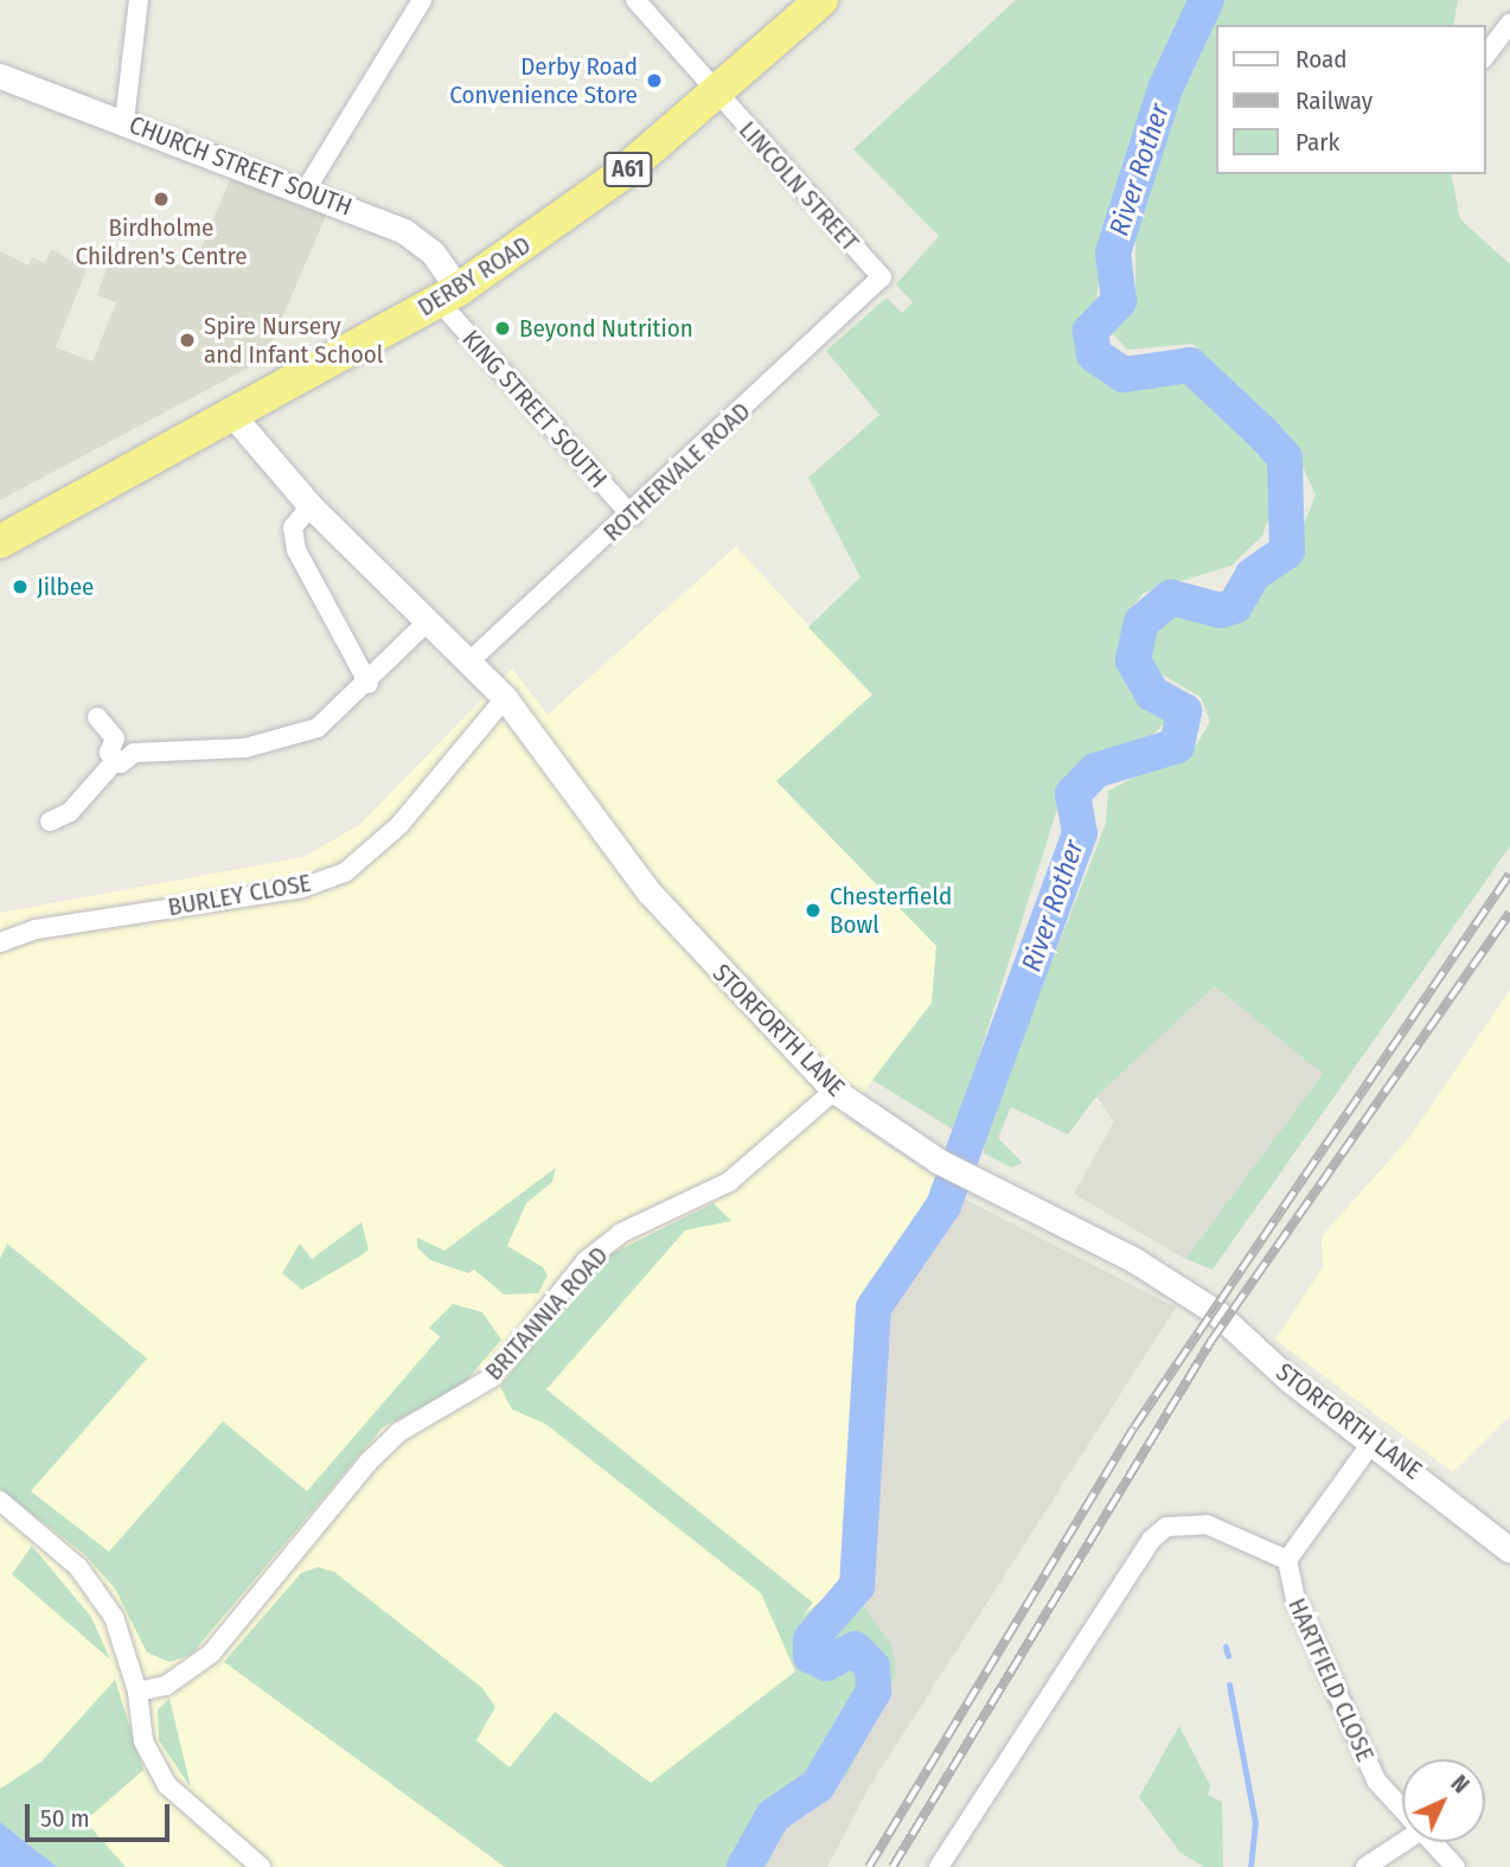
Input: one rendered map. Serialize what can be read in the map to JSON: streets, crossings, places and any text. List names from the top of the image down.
{
  "streets": {
    "highway": ["A61", "DERBY ROAD"],
    "street": [
      "CHURCH STREET SOUTH",
      "LINCOLN STREET",
      "KING STREET SOUTH",
      "ROTHERVALE ROAD",
      "BURLEY CLOSE",
      "STORFORTH LANE",
      "BRITANNIA ROAD",
      "HARTFIELD CLOSE"
    ]
  },
  "crossings": [
    ["CHURCH STREET SOUTH", "DERBY ROAD"],
    ["CHURCH STREET SOUTH", "KING STREET SOUTH"],
    ["LINCOLN STREET", "DERBY ROAD"],
    ["LINCOLN STREET", "ROTHERVALE ROAD"],
    ["DERBY ROAD", "KING STREET SOUTH"],
    ["DERBY ROAD", "STORFORTH LANE"],
    ["KING STREET SOUTH", "ROTHERVALE ROAD"],
    ["ROTHERVALE ROAD", "STORFORTH LANE"],
    ["BURLEY CLOSE", "STORFORTH LANE"],
    ["STORFORTH LANE", "BRITANNIA ROAD"]
  ],
  "water": ["River Rother"],
  "places": [
    "Derby Road Convenience Store",
    "Birdholme Children's Centre",
    "Beyond Nutrition",
    "Spire Nursery and Infant School",
    "Jilbee",
    "Chesterfield Bowl"
  ],
  "legend": ["Road", "Railway", "Park"],
  "scale_bar": "50 m",
  "north": "top right"
}
